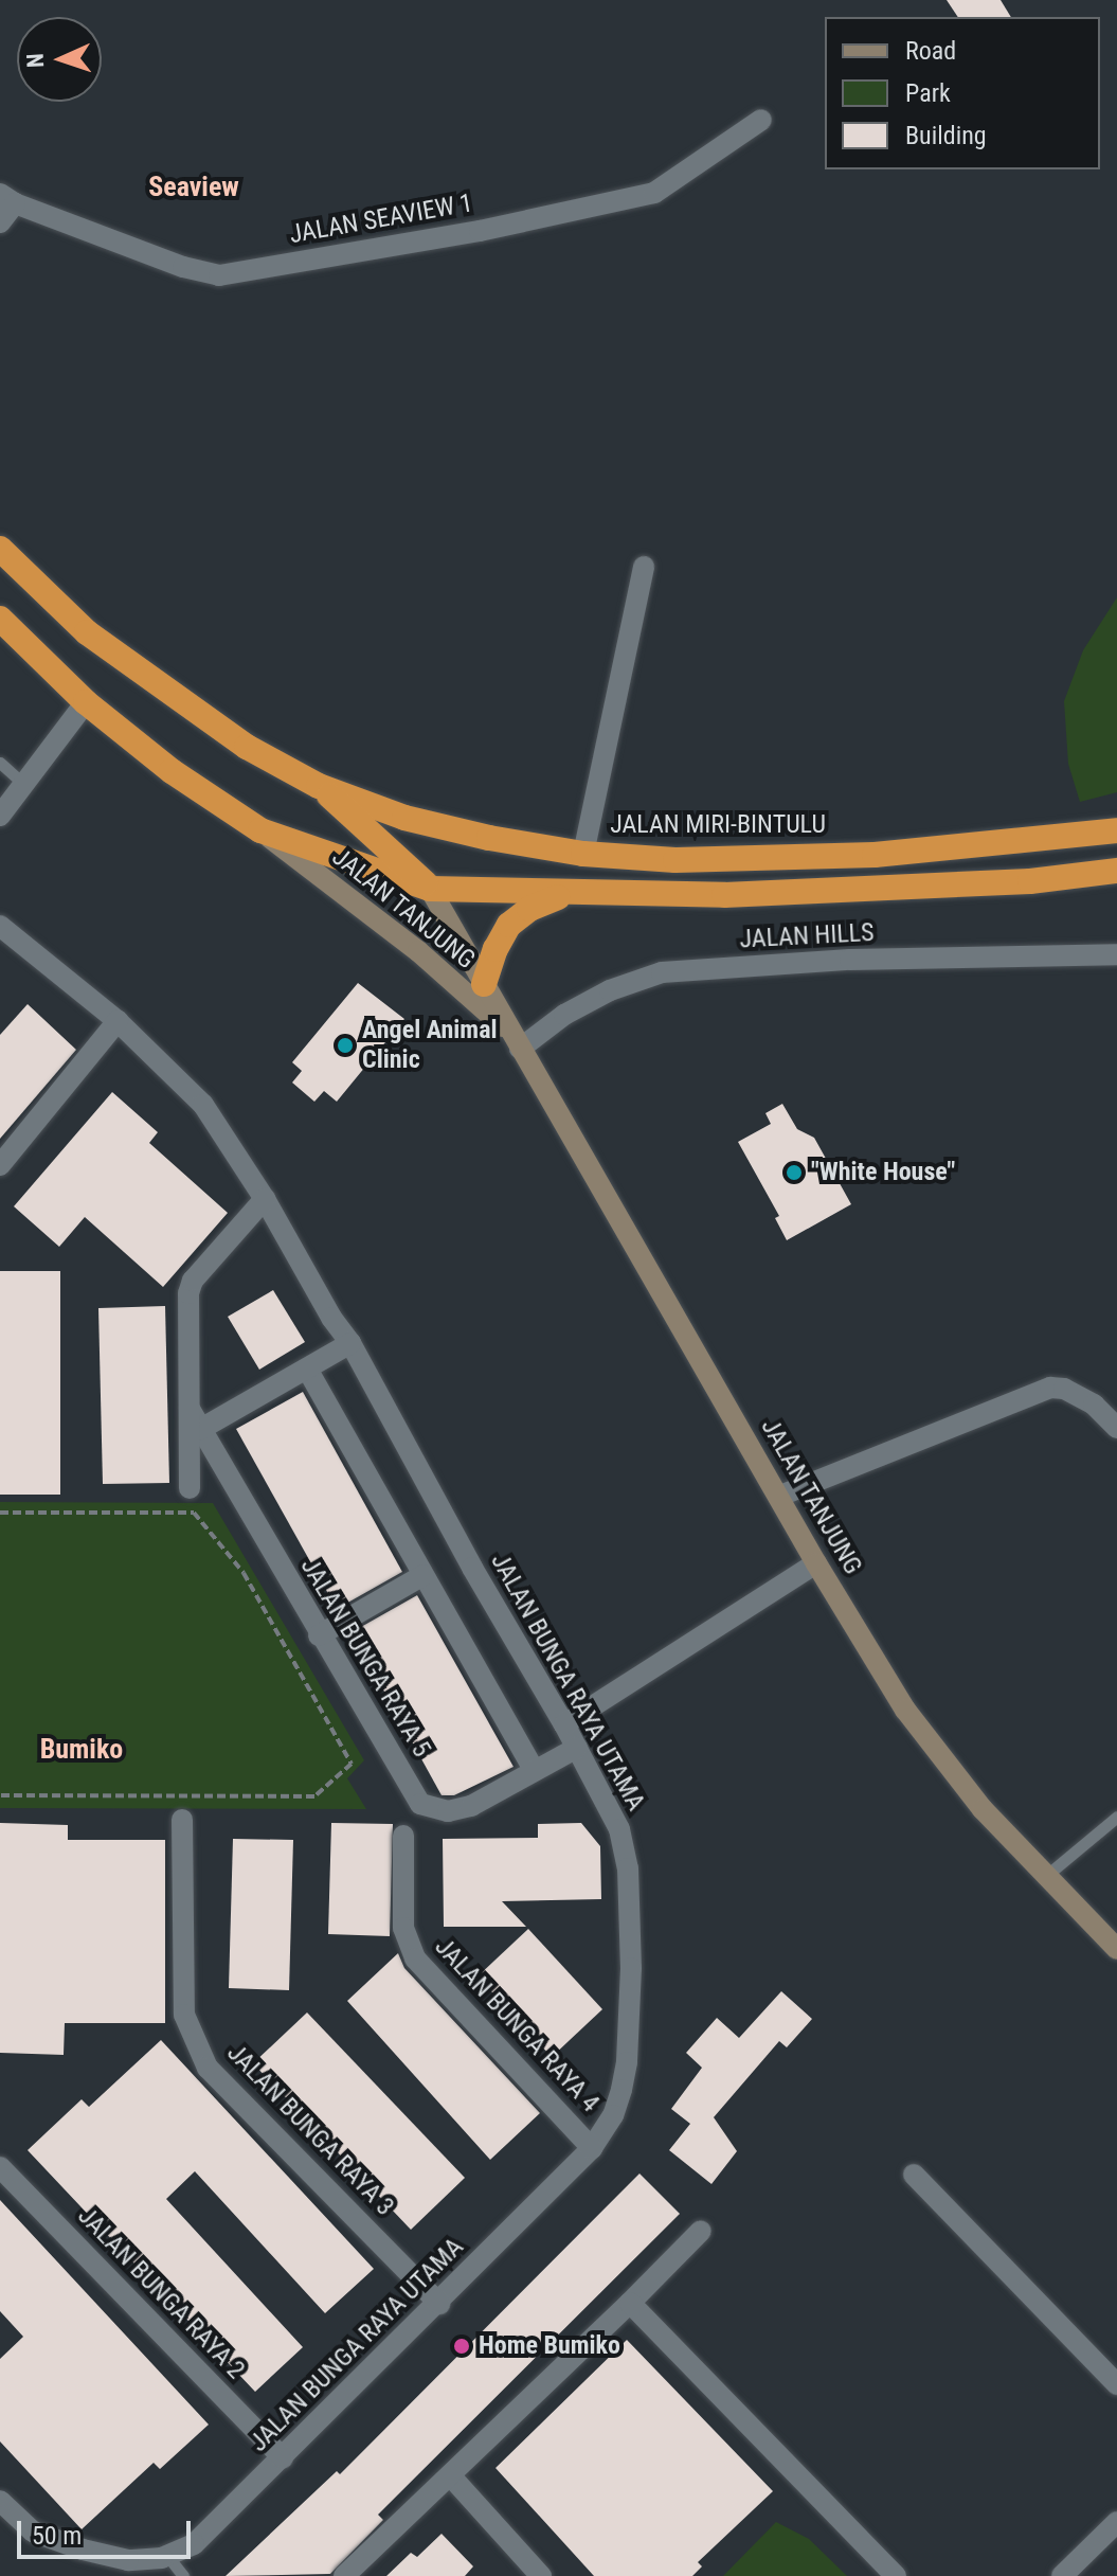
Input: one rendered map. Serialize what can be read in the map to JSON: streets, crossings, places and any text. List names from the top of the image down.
{
  "streets": {
    "highway": ["JALAN MIRI-BINTULU"],
    "street": [
      "JALAN SEAVIEW 1",
      "JALAN TANJUNG",
      "JALAN HILLS",
      "JALAN BUNGA RAYA 5",
      "JALAN BUNGA RAYA UTAMA",
      "JALAN BUNGA RAYA 4",
      "JALAN BUNGA RAYA 3",
      "JALAN BUNGA RAYA 2"
    ]
  },
  "crossings": [
    ["JALAN TANJUNG", "JALAN HILLS"],
    ["JALAN BUNGA RAYA 5", "JALAN BUNGA RAYA UTAMA"],
    ["JALAN BUNGA RAYA UTAMA", "JALAN BUNGA RAYA 4"],
    ["JALAN BUNGA RAYA UTAMA", "JALAN BUNGA RAYA 3"],
    ["JALAN BUNGA RAYA UTAMA", "JALAN BUNGA RAYA 2"]
  ],
  "districts": ["Seaview", "Bumiko"],
  "places": ["Angel Animal Clinic", "\"White House\"", "Home Bumiko"],
  "legend": ["Road", "Park", "Building"],
  "scale_bar": "50 m",
  "north": "left"
}
